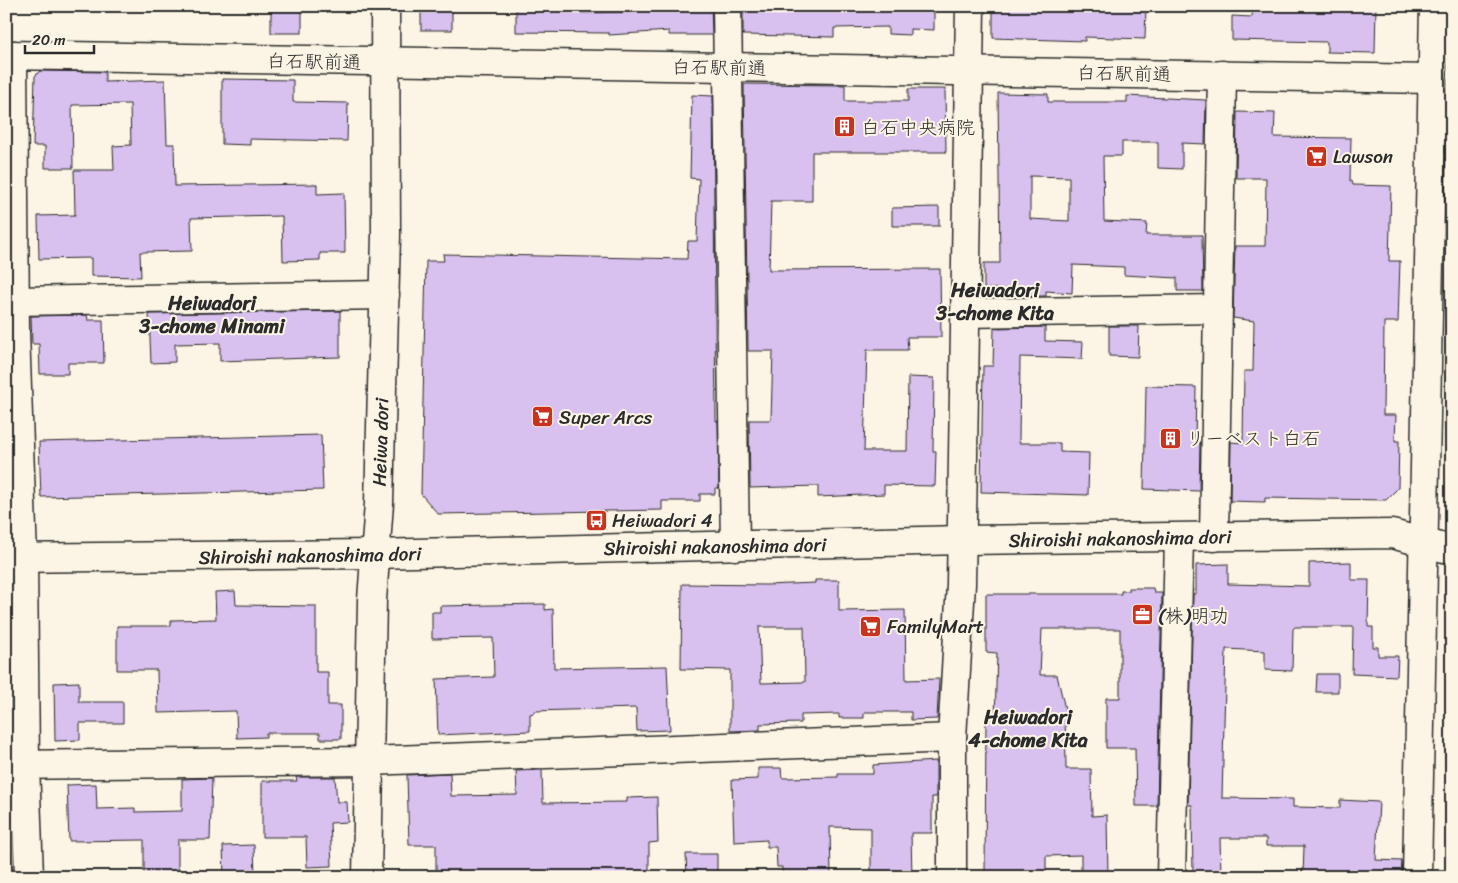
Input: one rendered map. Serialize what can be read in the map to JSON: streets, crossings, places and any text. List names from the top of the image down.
{
  "streets": {
    "street": ["白石駅前通", "Heiwa dori", "Shiroishi nakanoshima dori"]
  },
  "crossings": [
    ["白石駅前通", "Heiwa dori"],
    ["Heiwa dori", "Shiroishi nakanoshima dori"]
  ],
  "districts": ["Heiwadori 3-chome Kita", "Heiwadori 3-chome Minami", "Heiwadori 4-chome Kita"],
  "places": {
    "building": ["白石中央病院", "リーベスト白石"],
    "supermarket": ["Lawson", "Super Arcs", "FamilyMart"],
    "bus stop": ["Heiwadori 4"],
    "office": ["(株)明功"]
  },
  "scale_bar": "20 m"
}
